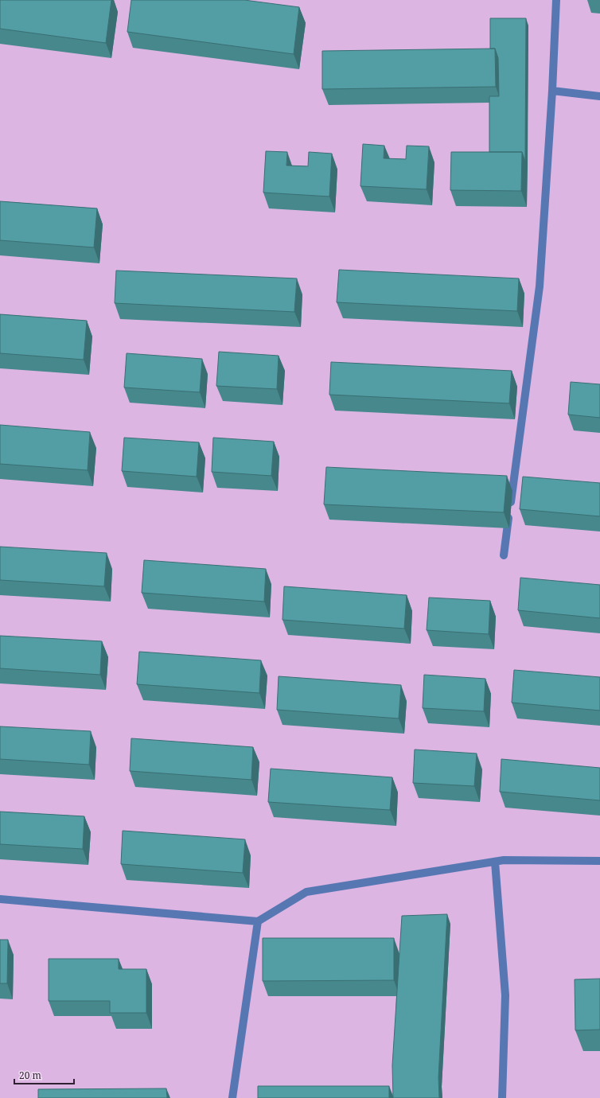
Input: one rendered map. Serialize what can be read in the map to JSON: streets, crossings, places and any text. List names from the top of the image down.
{
  "scale_bar": "20 m"
}
